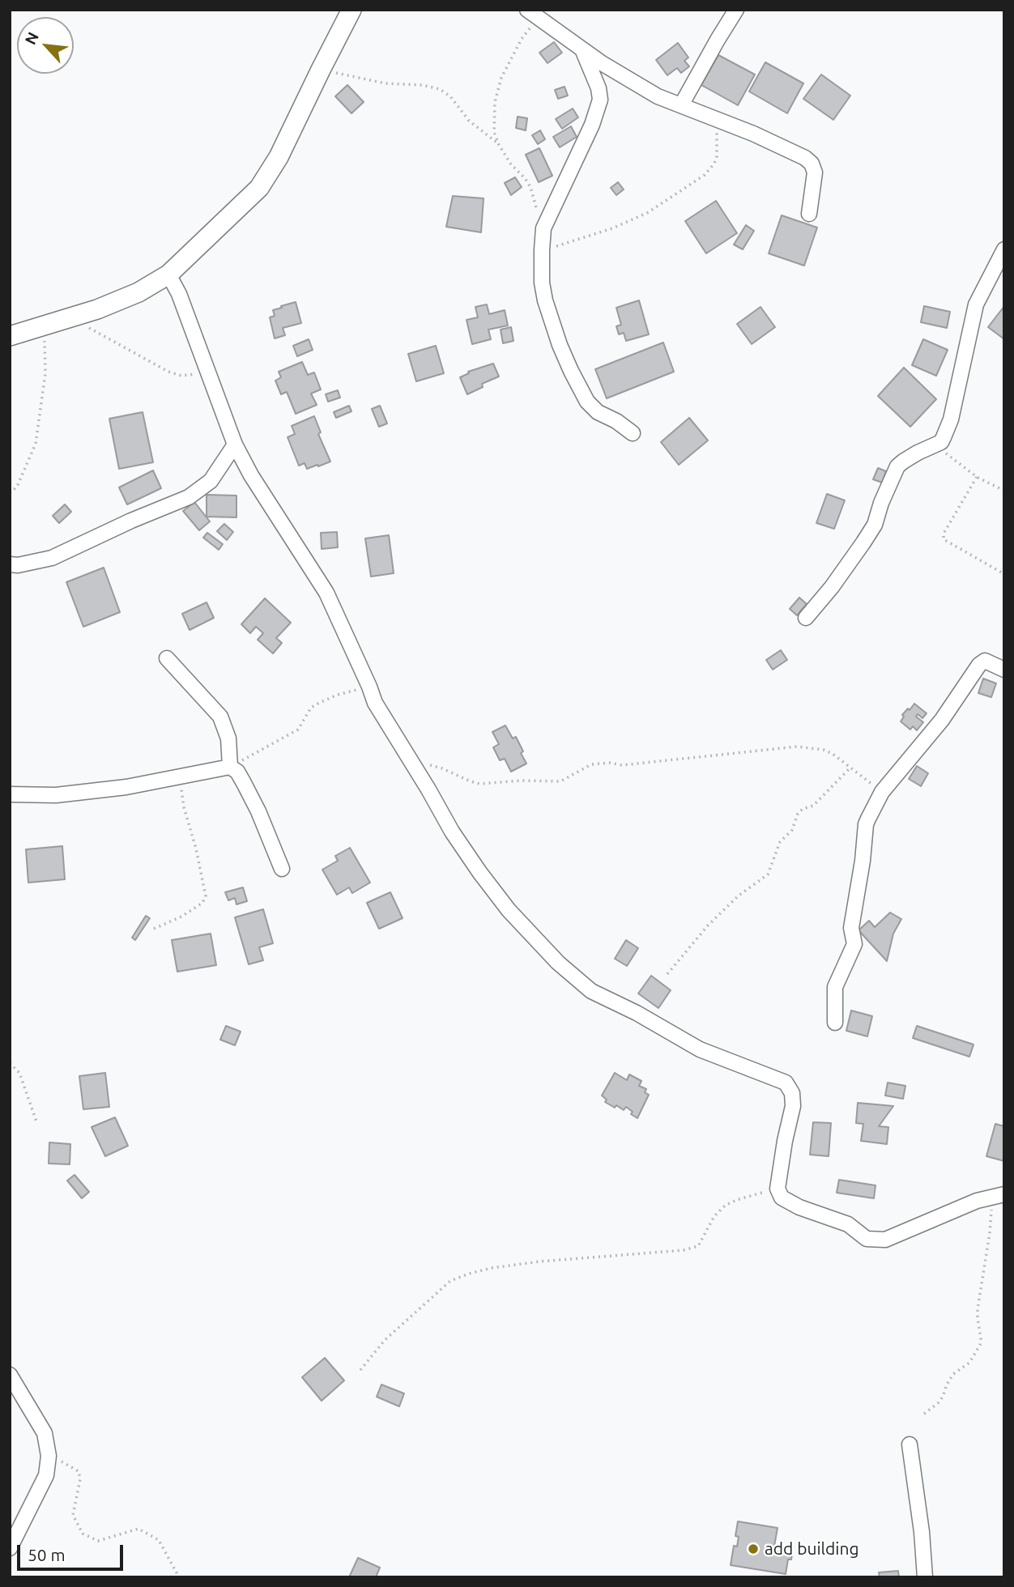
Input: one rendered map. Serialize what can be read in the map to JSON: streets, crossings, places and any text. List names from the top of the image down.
{
  "places": ["add building"],
  "scale_bar": "50 m",
  "north": "top left"
}
